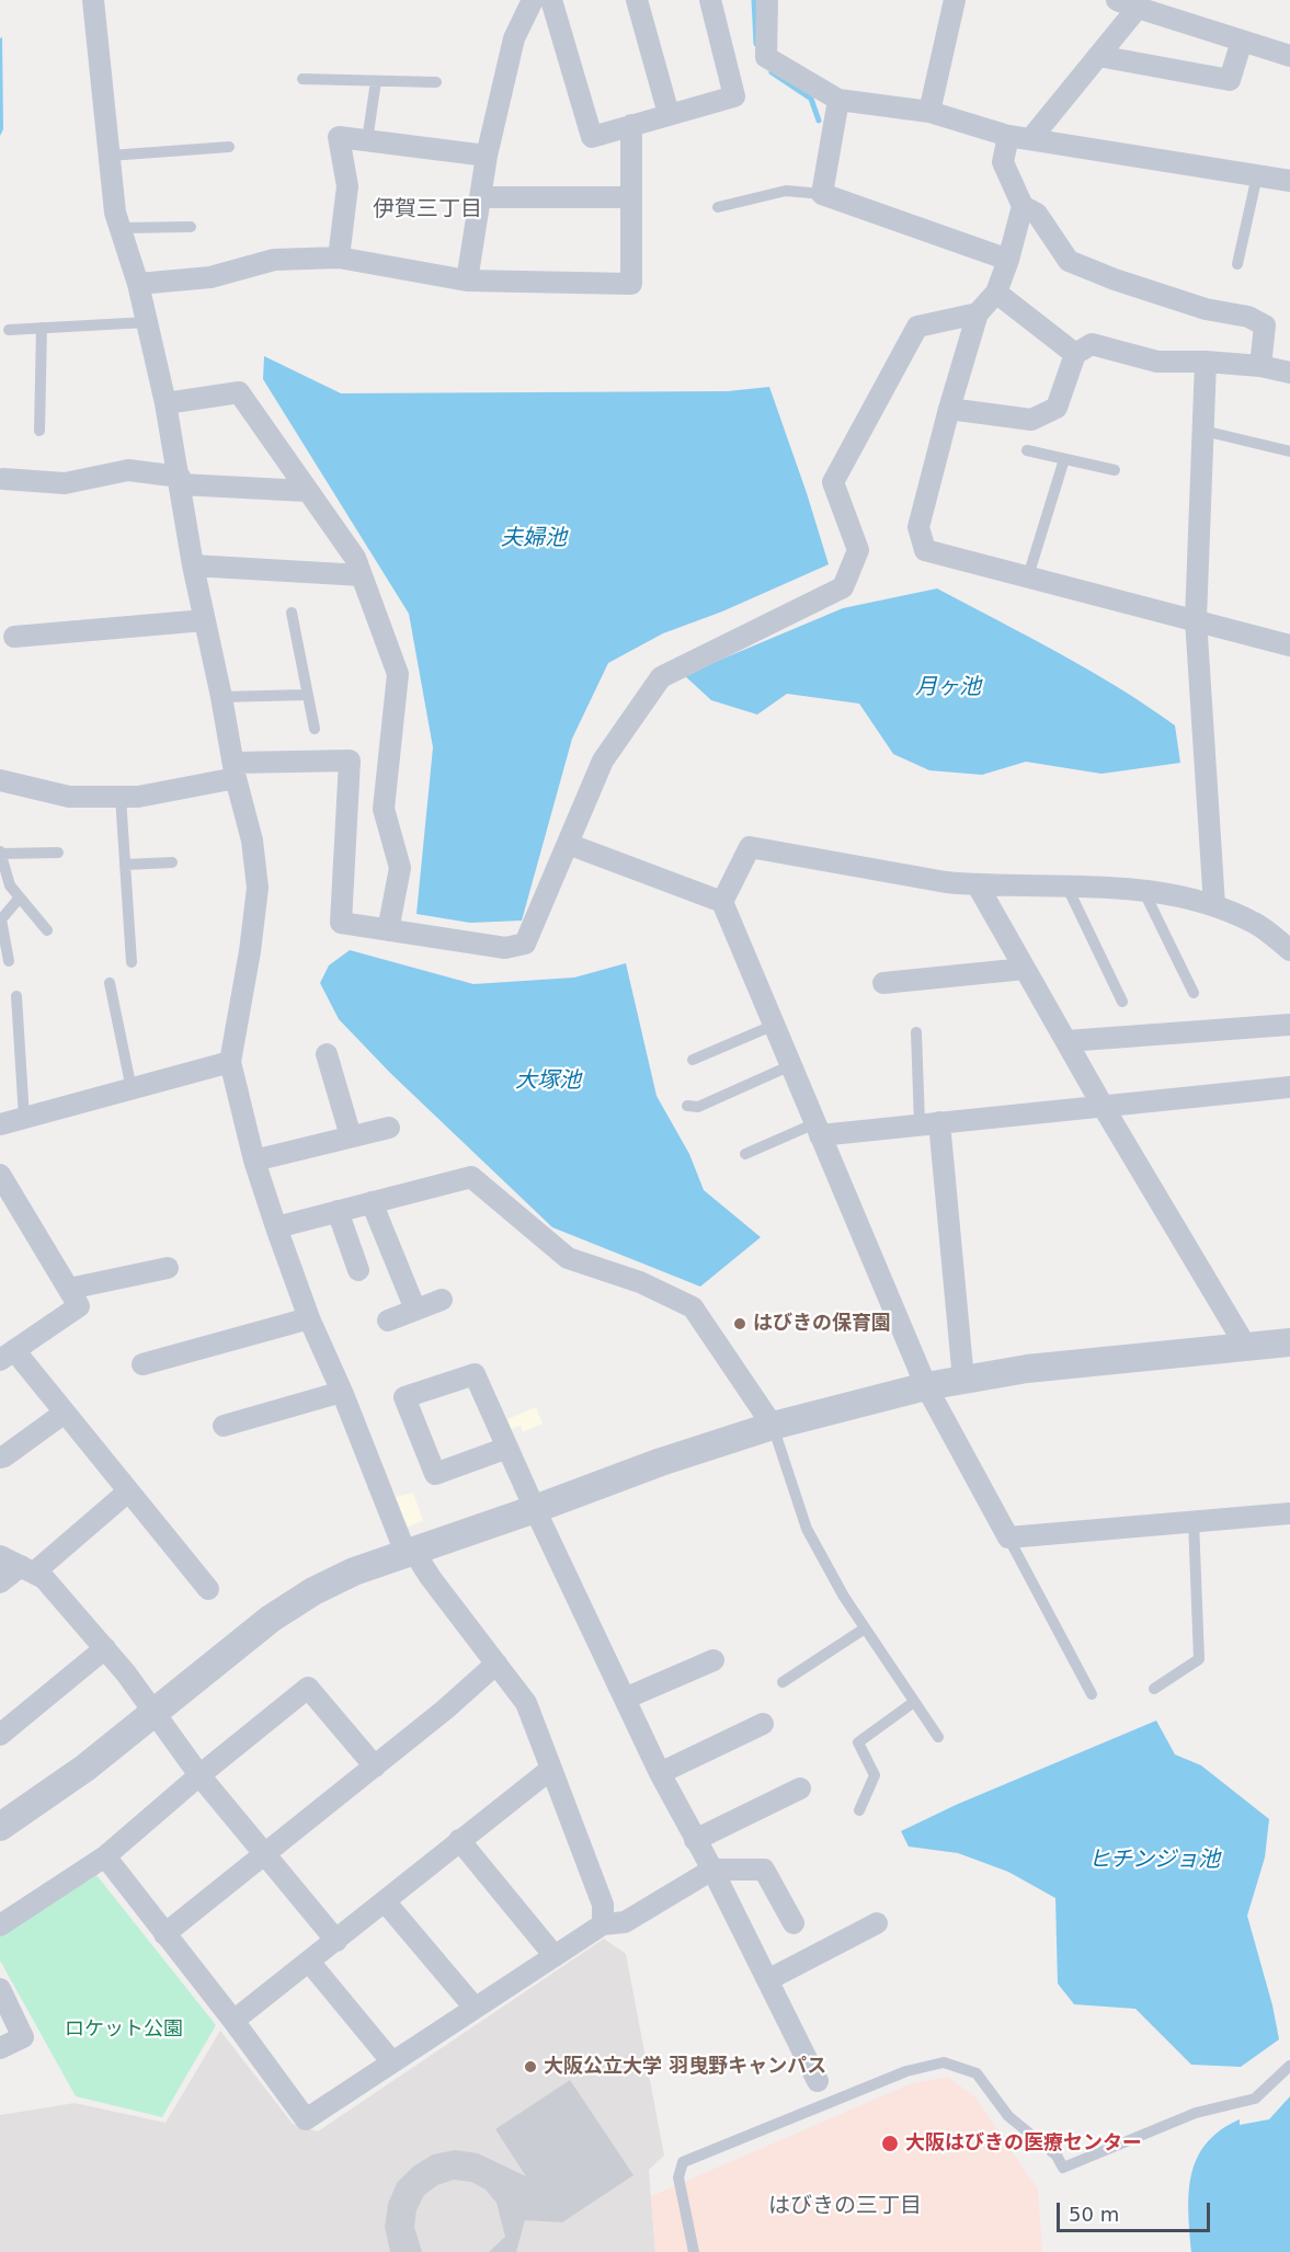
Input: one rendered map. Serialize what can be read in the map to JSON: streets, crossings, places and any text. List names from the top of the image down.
{
  "districts": ["伊賀三丁目", "はびきの三丁目"],
  "water": [
    "夫婦池",
    "月ヶ池",
    "大塚池",
    "ヒチンジョ池"
  ],
  "parks": ["ロケット公園"],
  "places": ["はびきの保育園", "大阪公立大学 羽曳野キャンパス", "大阪はびきの医療センター"],
  "scale_bar": "50 m"
}
